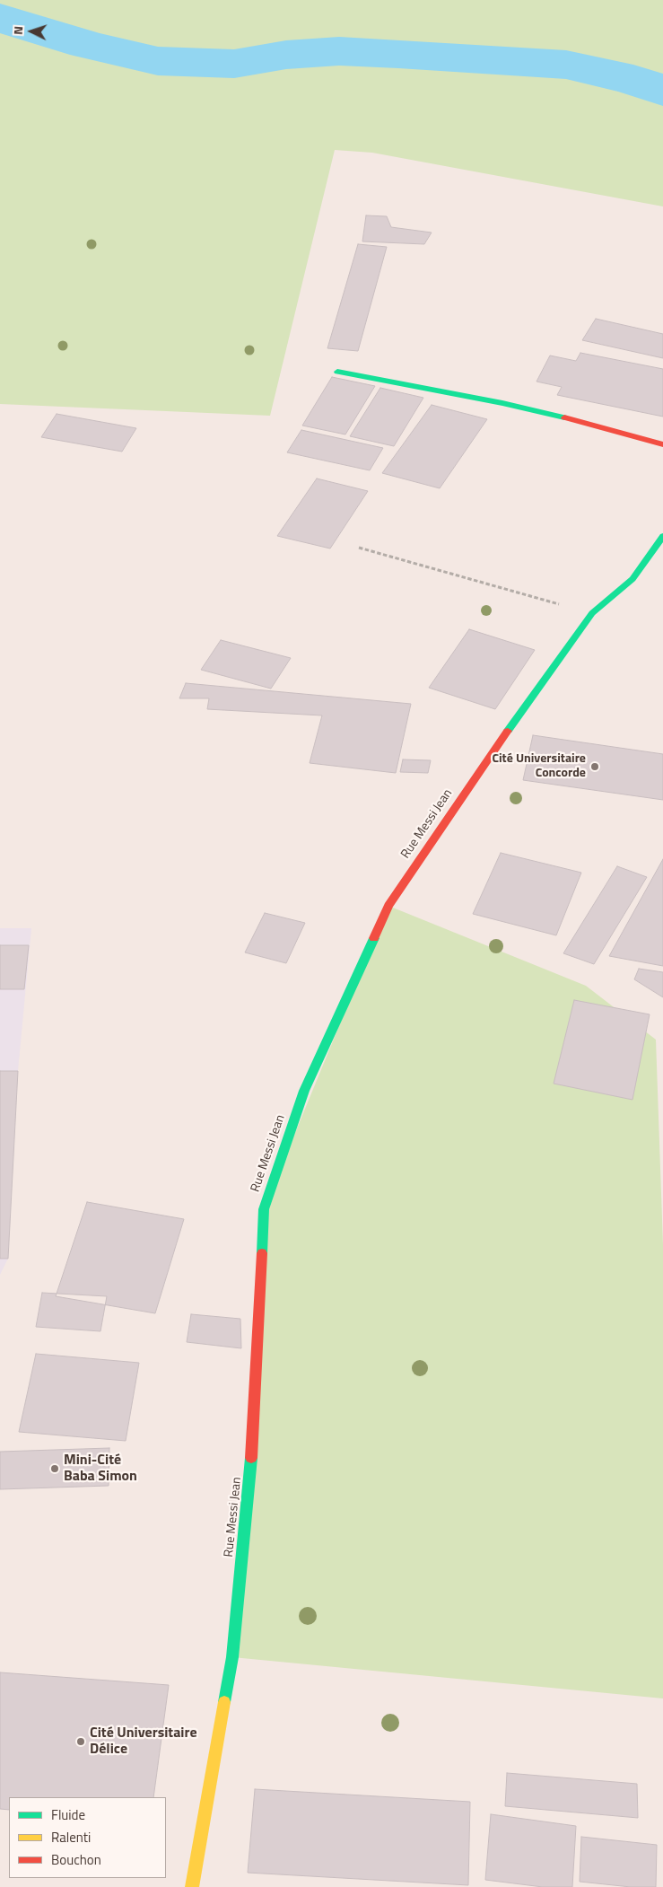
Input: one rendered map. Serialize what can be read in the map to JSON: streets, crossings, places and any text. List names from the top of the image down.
{
  "streets": {
    "street": ["Rue Messi Jean"]
  },
  "places": ["Cité Universitaire Concorde", "Mini-Cité Baba Simon", "Cité Universitaire Délice"],
  "legend": ["Fluide", "Ralenti", "Bouchon"],
  "north": "left"
}
